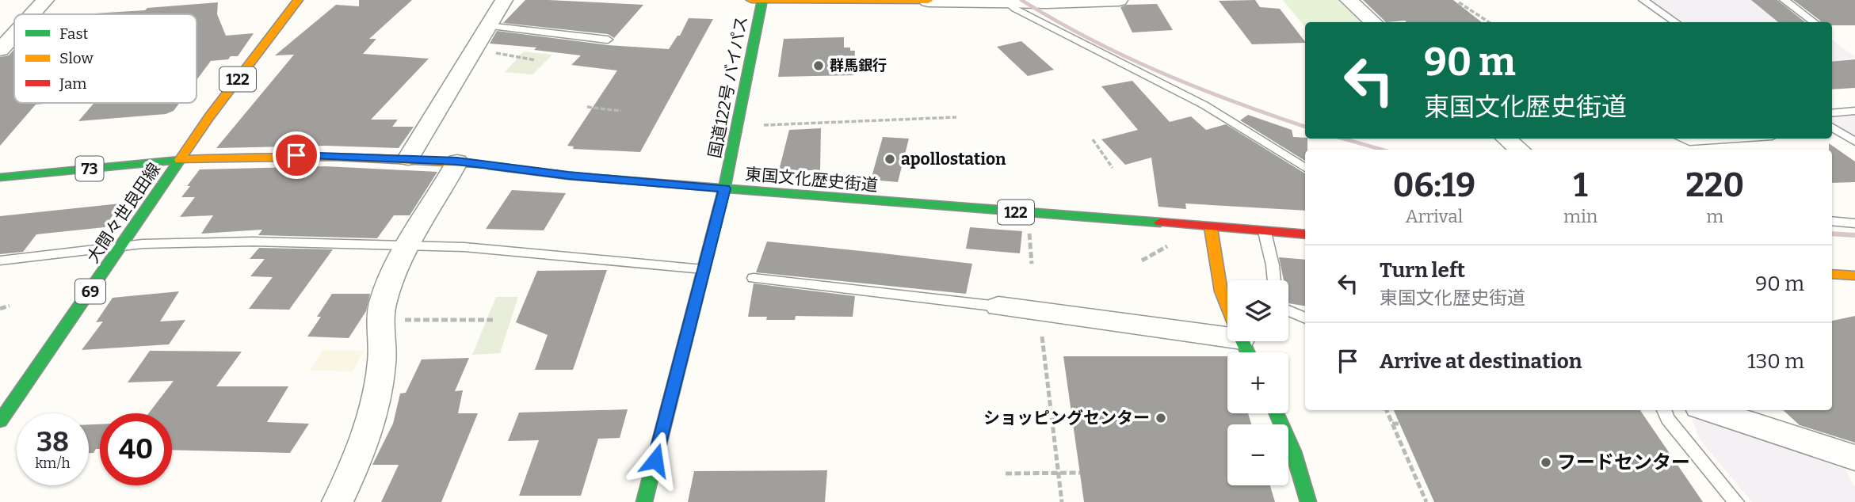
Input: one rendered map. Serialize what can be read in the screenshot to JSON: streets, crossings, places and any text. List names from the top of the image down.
{
  "streets": {
    "main road": [
      "122",
      "国道122号 バイパス",
      "73",
      "東国文化歴史街道",
      "大間々世良田線",
      "69"
    ]
  },
  "crossings": [
    ["122", "73"],
    ["122", "東国文化歴史街道"],
    ["122", "大間々世良田線"],
    ["国道122号 バイパス", "東国文化歴史街道"],
    ["73", "東国文化歴史街道"],
    ["73", "大間々世良田線"],
    ["東国文化歴史街道", "大間々世良田線"]
  ],
  "places": [
    "群馬銀行",
    "apollostation",
    "ショッピングセンター",
    "フードセンター"
  ],
  "legend": ["Fast", "Slow", "Jam"],
  "page": {
    "turn": ["90 m", "東国文化歴史街道"],
    "eta": [
      "06:19",
      "Arrival",
      "1",
      "min",
      "220",
      "m"
    ],
    "list": [
      {
        "name": "Turn left",
        "note": "東国文化歴史街道",
        "value": "90 m"
      },
      {
        "name": "Arrive at destination",
        "value": "130 m"
      }
    ],
    "map_buttons": ["+", "−"],
    "speed": "38 km/h",
    "limit": "40"
  }
}
